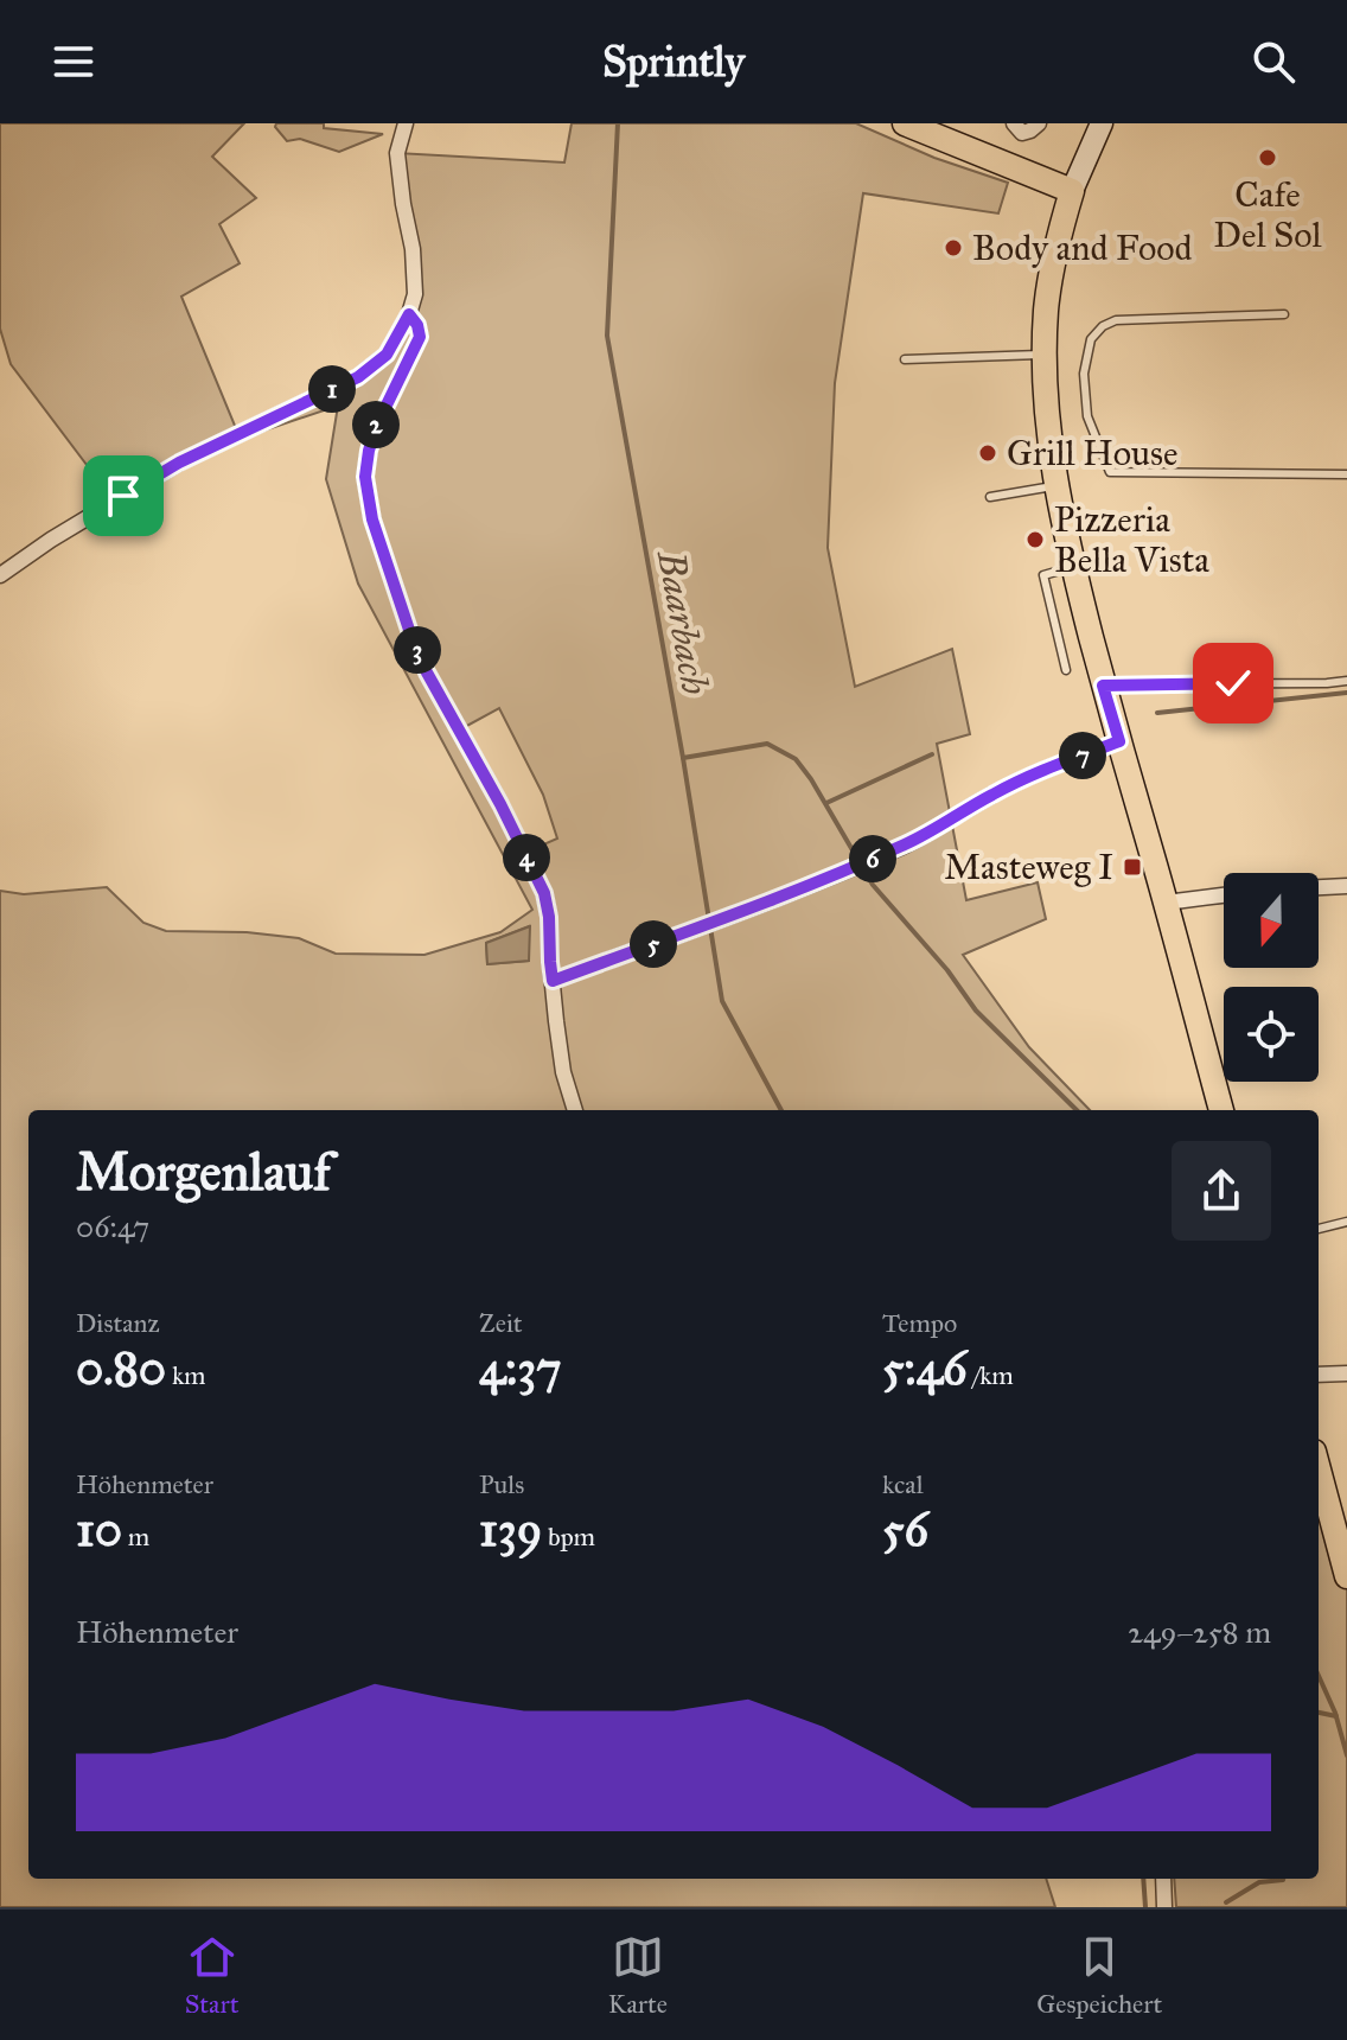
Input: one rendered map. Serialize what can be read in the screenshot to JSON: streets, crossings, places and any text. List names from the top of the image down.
{
  "water": ["Baarbach"],
  "places": {
    "other": [
      "Cafe Del Sol",
      "Body and Food",
      "Grill House",
      "Pizzeria Bella Vista"
    ],
    "transit": ["Masteweg I"]
  },
  "north": "bottom",
  "page": {
    "header": "Sprintly",
    "pins": [
      "1",
      "2",
      "3",
      "7",
      "4",
      "6",
      "5"
    ],
    "heading": ["Morgenlauf", "06:47"],
    "stats": [
      ["Distanz", "0.80 km"],
      ["Zeit", "4:37"],
      ["Tempo", "5:46 /km"],
      ["Höhenmeter", "10 m"],
      ["Puls", "139 bpm"],
      ["kcal", "56"]
    ],
    "chart": ["Höhenmeter", "249–258 m"],
    "tabs": ["Start", "Karte", "Gespeichert"]
  }
}
